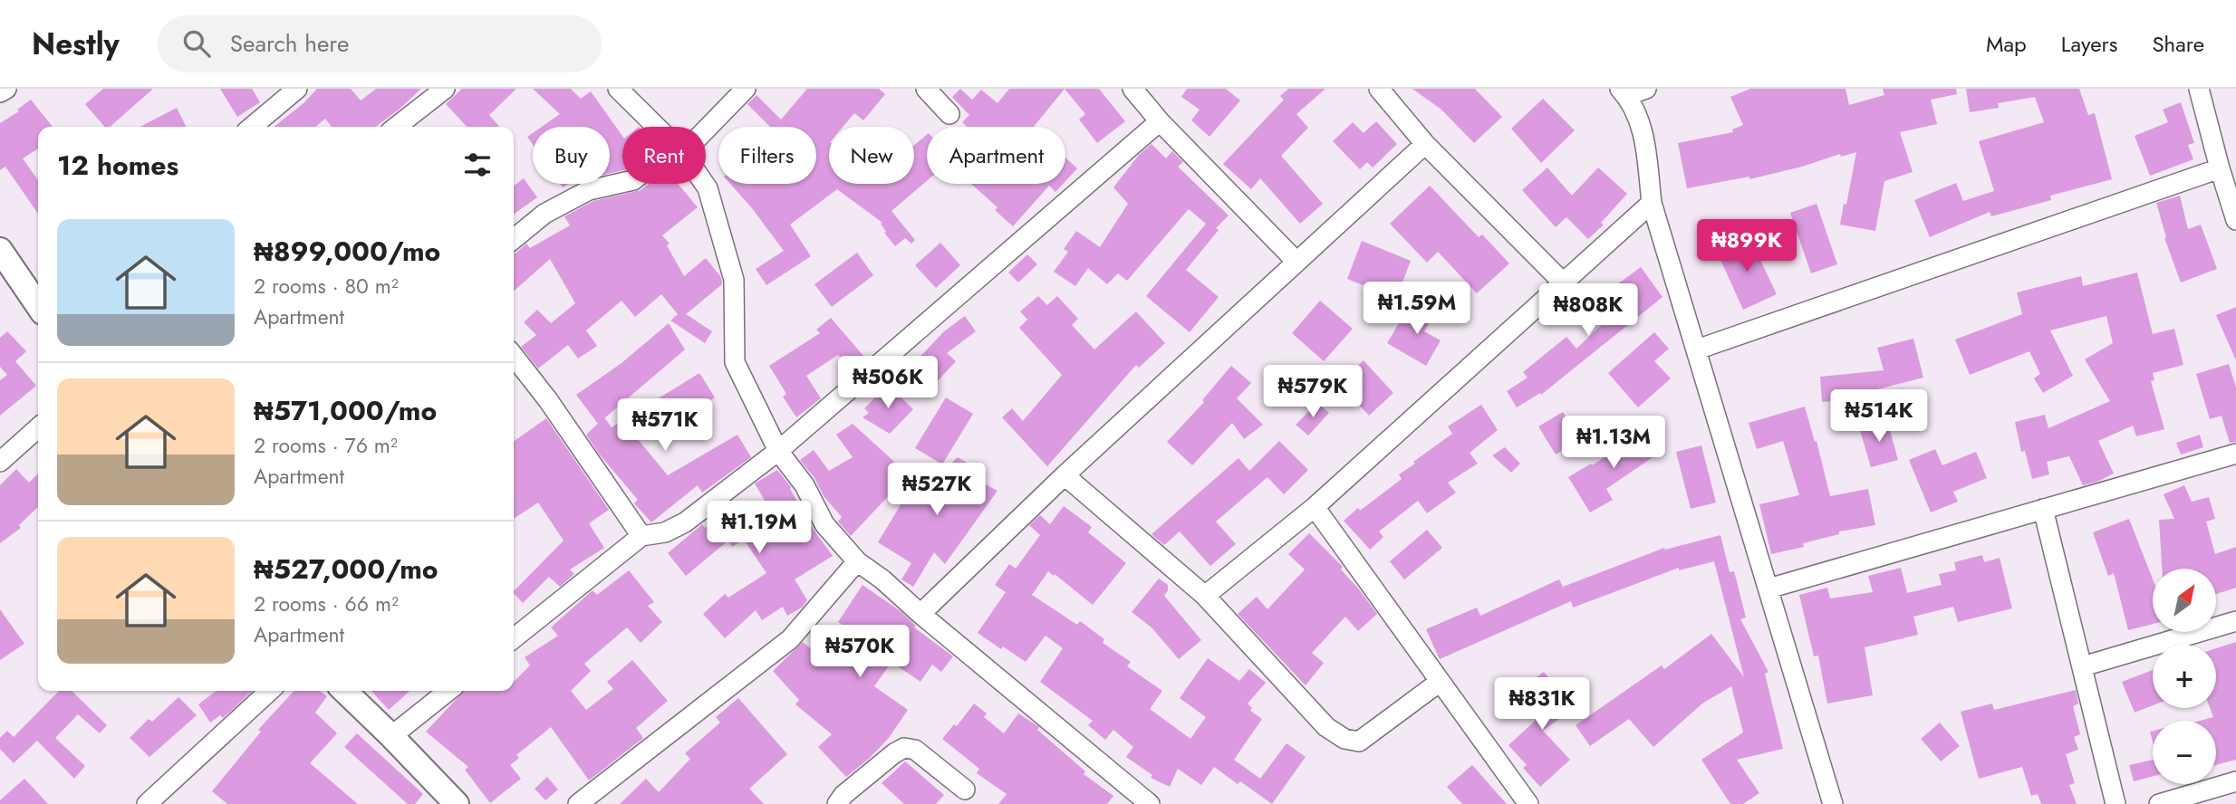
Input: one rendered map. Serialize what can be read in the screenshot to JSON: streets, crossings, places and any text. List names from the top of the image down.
{
  "north": "top right",
  "page": {
    "header": "Nestly",
    "search": "Search here",
    "nav": ["Map", "Layers", "Share"],
    "chip": [
      "Buy",
      "Rent",
      "Filters",
      "New",
      "Apartment"
    ],
    "heading": "12 homes",
    "list": [
      {
        "name": "₦899,000/mo",
        "note": "2 rooms · 80 m² · Apartment"
      },
      {
        "name": "₦571,000/mo",
        "note": "2 rooms · 76 m² · Apartment"
      },
      {
        "name": "₦527,000/mo",
        "note": "2 rooms · 66 m² · Apartment"
      }
    ],
    "price": [
      "₦899K",
      "₦1.59M",
      "₦808K",
      "₦506K",
      "₦579K",
      "₦514K",
      "₦571K",
      "₦1.13M",
      "₦527K",
      "₦1.19M",
      "₦570K",
      "₦831K"
    ],
    "map_buttons": ["+", "−"]
  }
}
